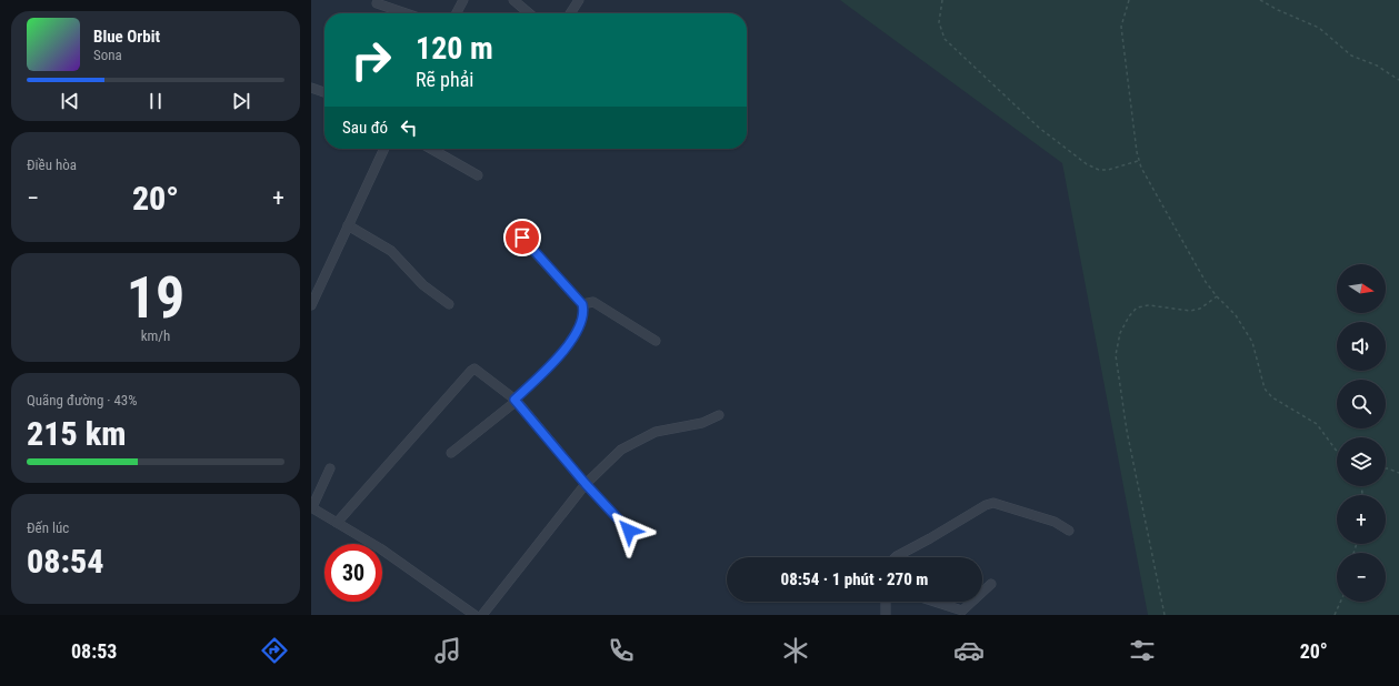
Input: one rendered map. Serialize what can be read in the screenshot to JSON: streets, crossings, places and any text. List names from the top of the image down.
{
  "north": "right",
  "page": {
    "turn": ["120 m", "Rẽ phải"],
    "song": ["Blue Orbit", "Sona"],
    "then": "Sau đó",
    "tile": [
      "Điều hòa",
      ["19", "km/h"],
      ["Quãng đường · 43%", "215 km"],
      ["Đến lúc", "08:54"]
    ],
    "heat": ["−", "20°", "+"],
    "map_buttons": ["+", "−"],
    "limit": "30",
    "trip": "08:54 · 1 phút · 270 m",
    "tabs": ["08:53", "20°"]
  }
}
